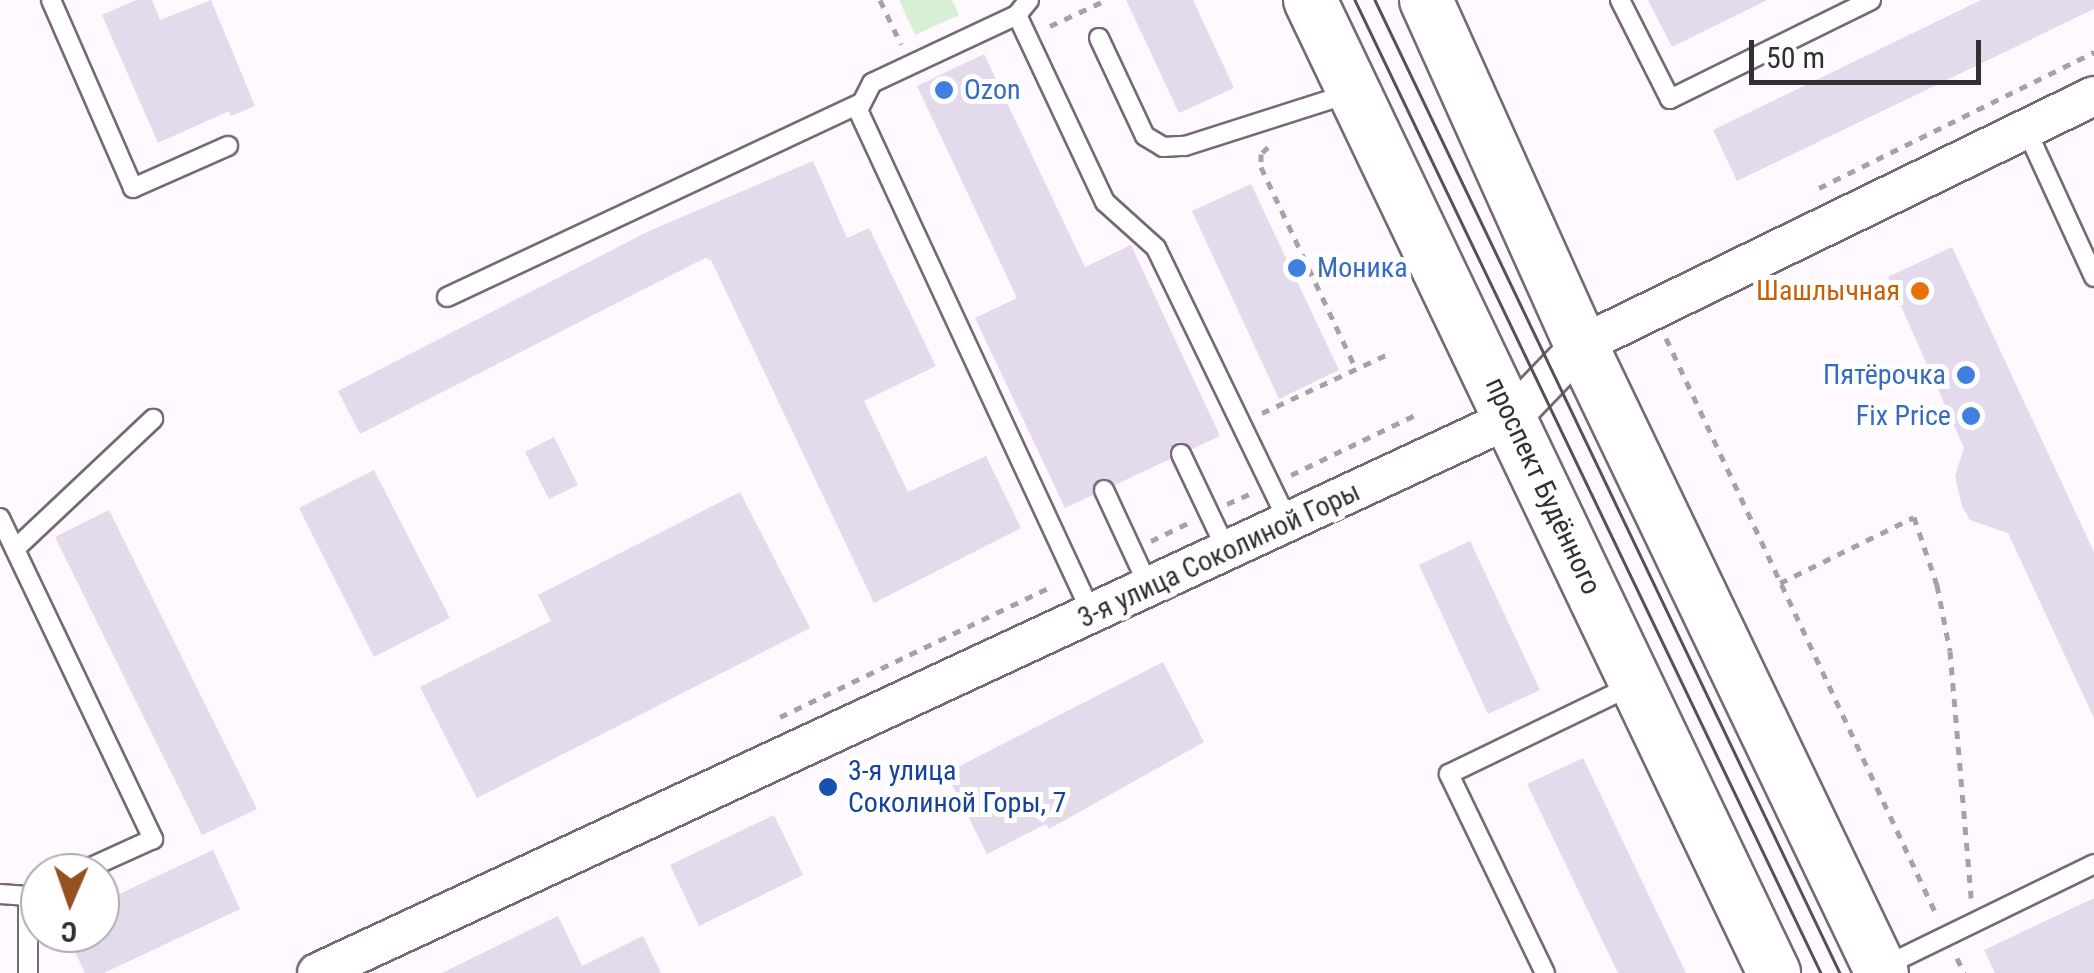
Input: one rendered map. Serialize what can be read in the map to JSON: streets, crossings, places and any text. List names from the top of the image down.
{
  "streets": {
    "main road": ["проспект Будённого"],
    "street": ["3-я улица Соколиной Горы"]
  },
  "crossings": [
    ["проспект Будённого", "3-я улица Соколиной Горы"]
  ],
  "places": [
    "Ozon",
    "Моника",
    "Шашлычная",
    "Пятёрочка",
    "Fix Price",
    "3-я улица Соколиной Горы, 7"
  ],
  "scale_bar": "50 m",
  "north": "bottom"
}
